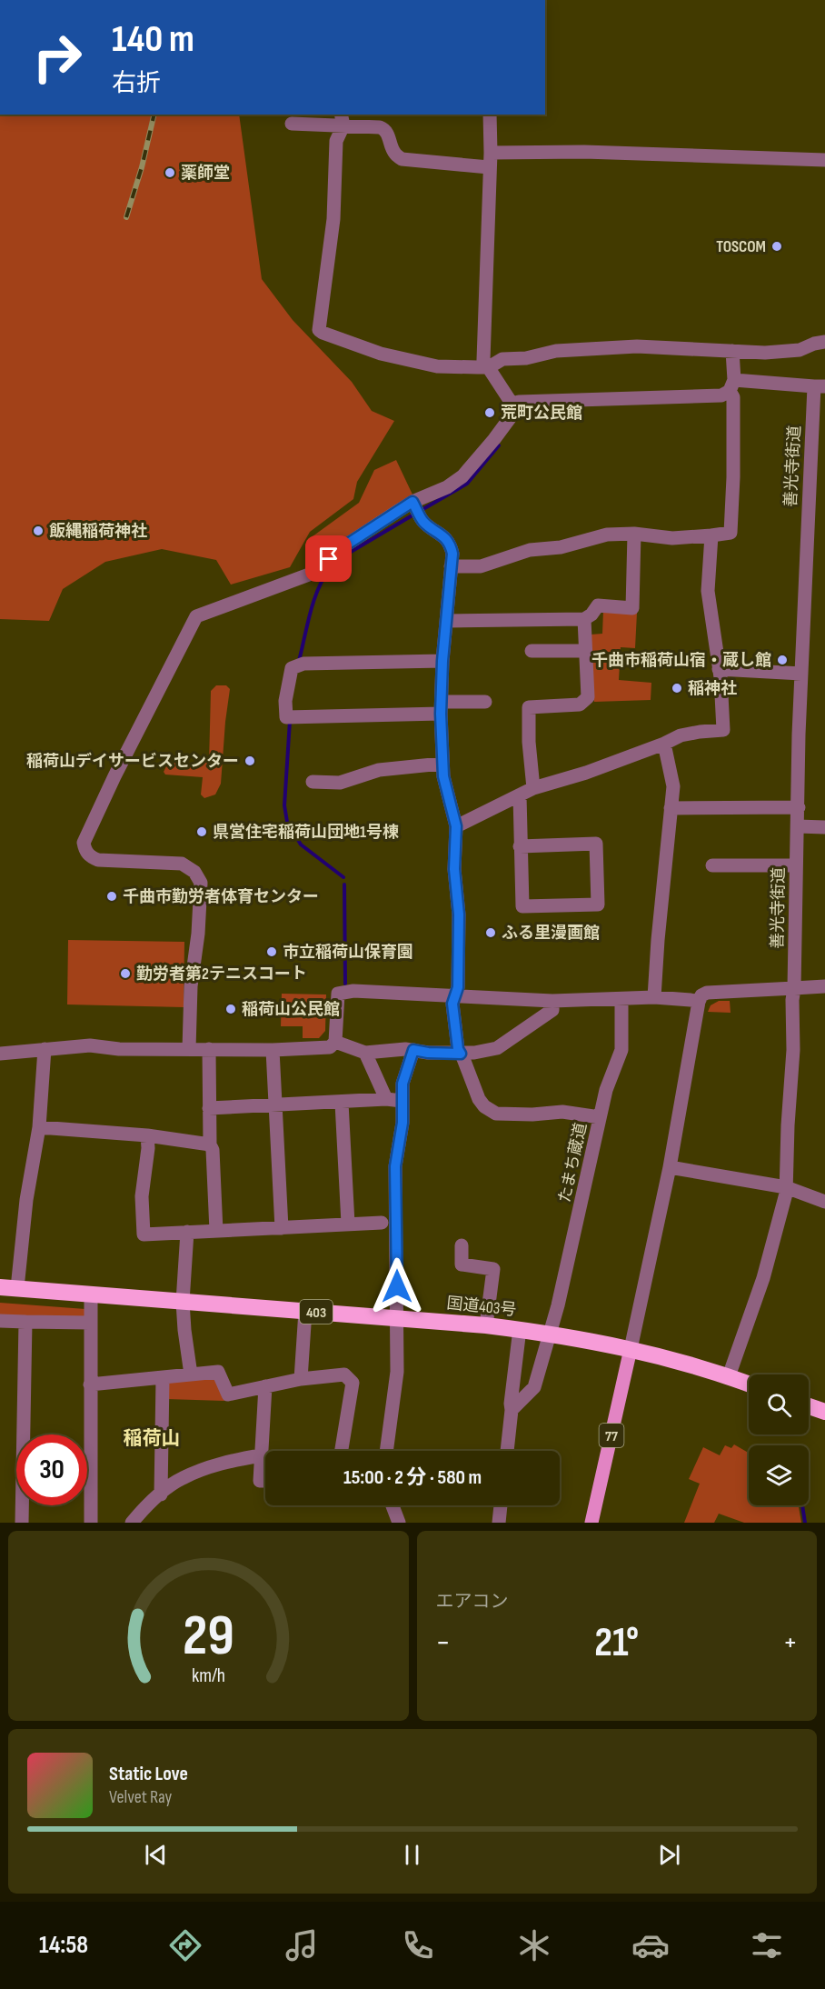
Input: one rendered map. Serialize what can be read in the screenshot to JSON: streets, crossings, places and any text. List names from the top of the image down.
{
  "streets": {
    "highway": ["国道403号", "403"],
    "main road": ["77"],
    "street": ["善光寺街道", "たまち蔵道"]
  },
  "crossings": [
    ["善光寺街道", "国道403号"],
    ["たまち蔵道", "国道403号"],
    ["国道403号", "77"]
  ],
  "districts": ["稲荷山"],
  "places": [
    "薬師堂",
    "TOSCOM",
    "荒町公民館",
    "飯縄稲荷神社",
    "千曲市稲荷山宿・蔵し館",
    "稲神社",
    "稲荷山デイサービスセンター",
    "県営住宅稲荷山団地1号棟",
    "千曲市勤労者体育センター",
    "ふる里漫画館",
    "市立稲荷山保育園",
    "勤労者第2テニスコート",
    "稲荷山公民館"
  ],
  "page": {
    "turn": ["140 m", "右折"],
    "limit": "30",
    "trip": "15:00 · 2 分 · 580 m",
    "tile": "エアコン",
    "heat": ["−", "21°", "+"],
    "song": ["Static Love", "Velvet Ray"],
    "tabs": "14:58",
    "gauge": ["29", "km/h"]
  }
}
